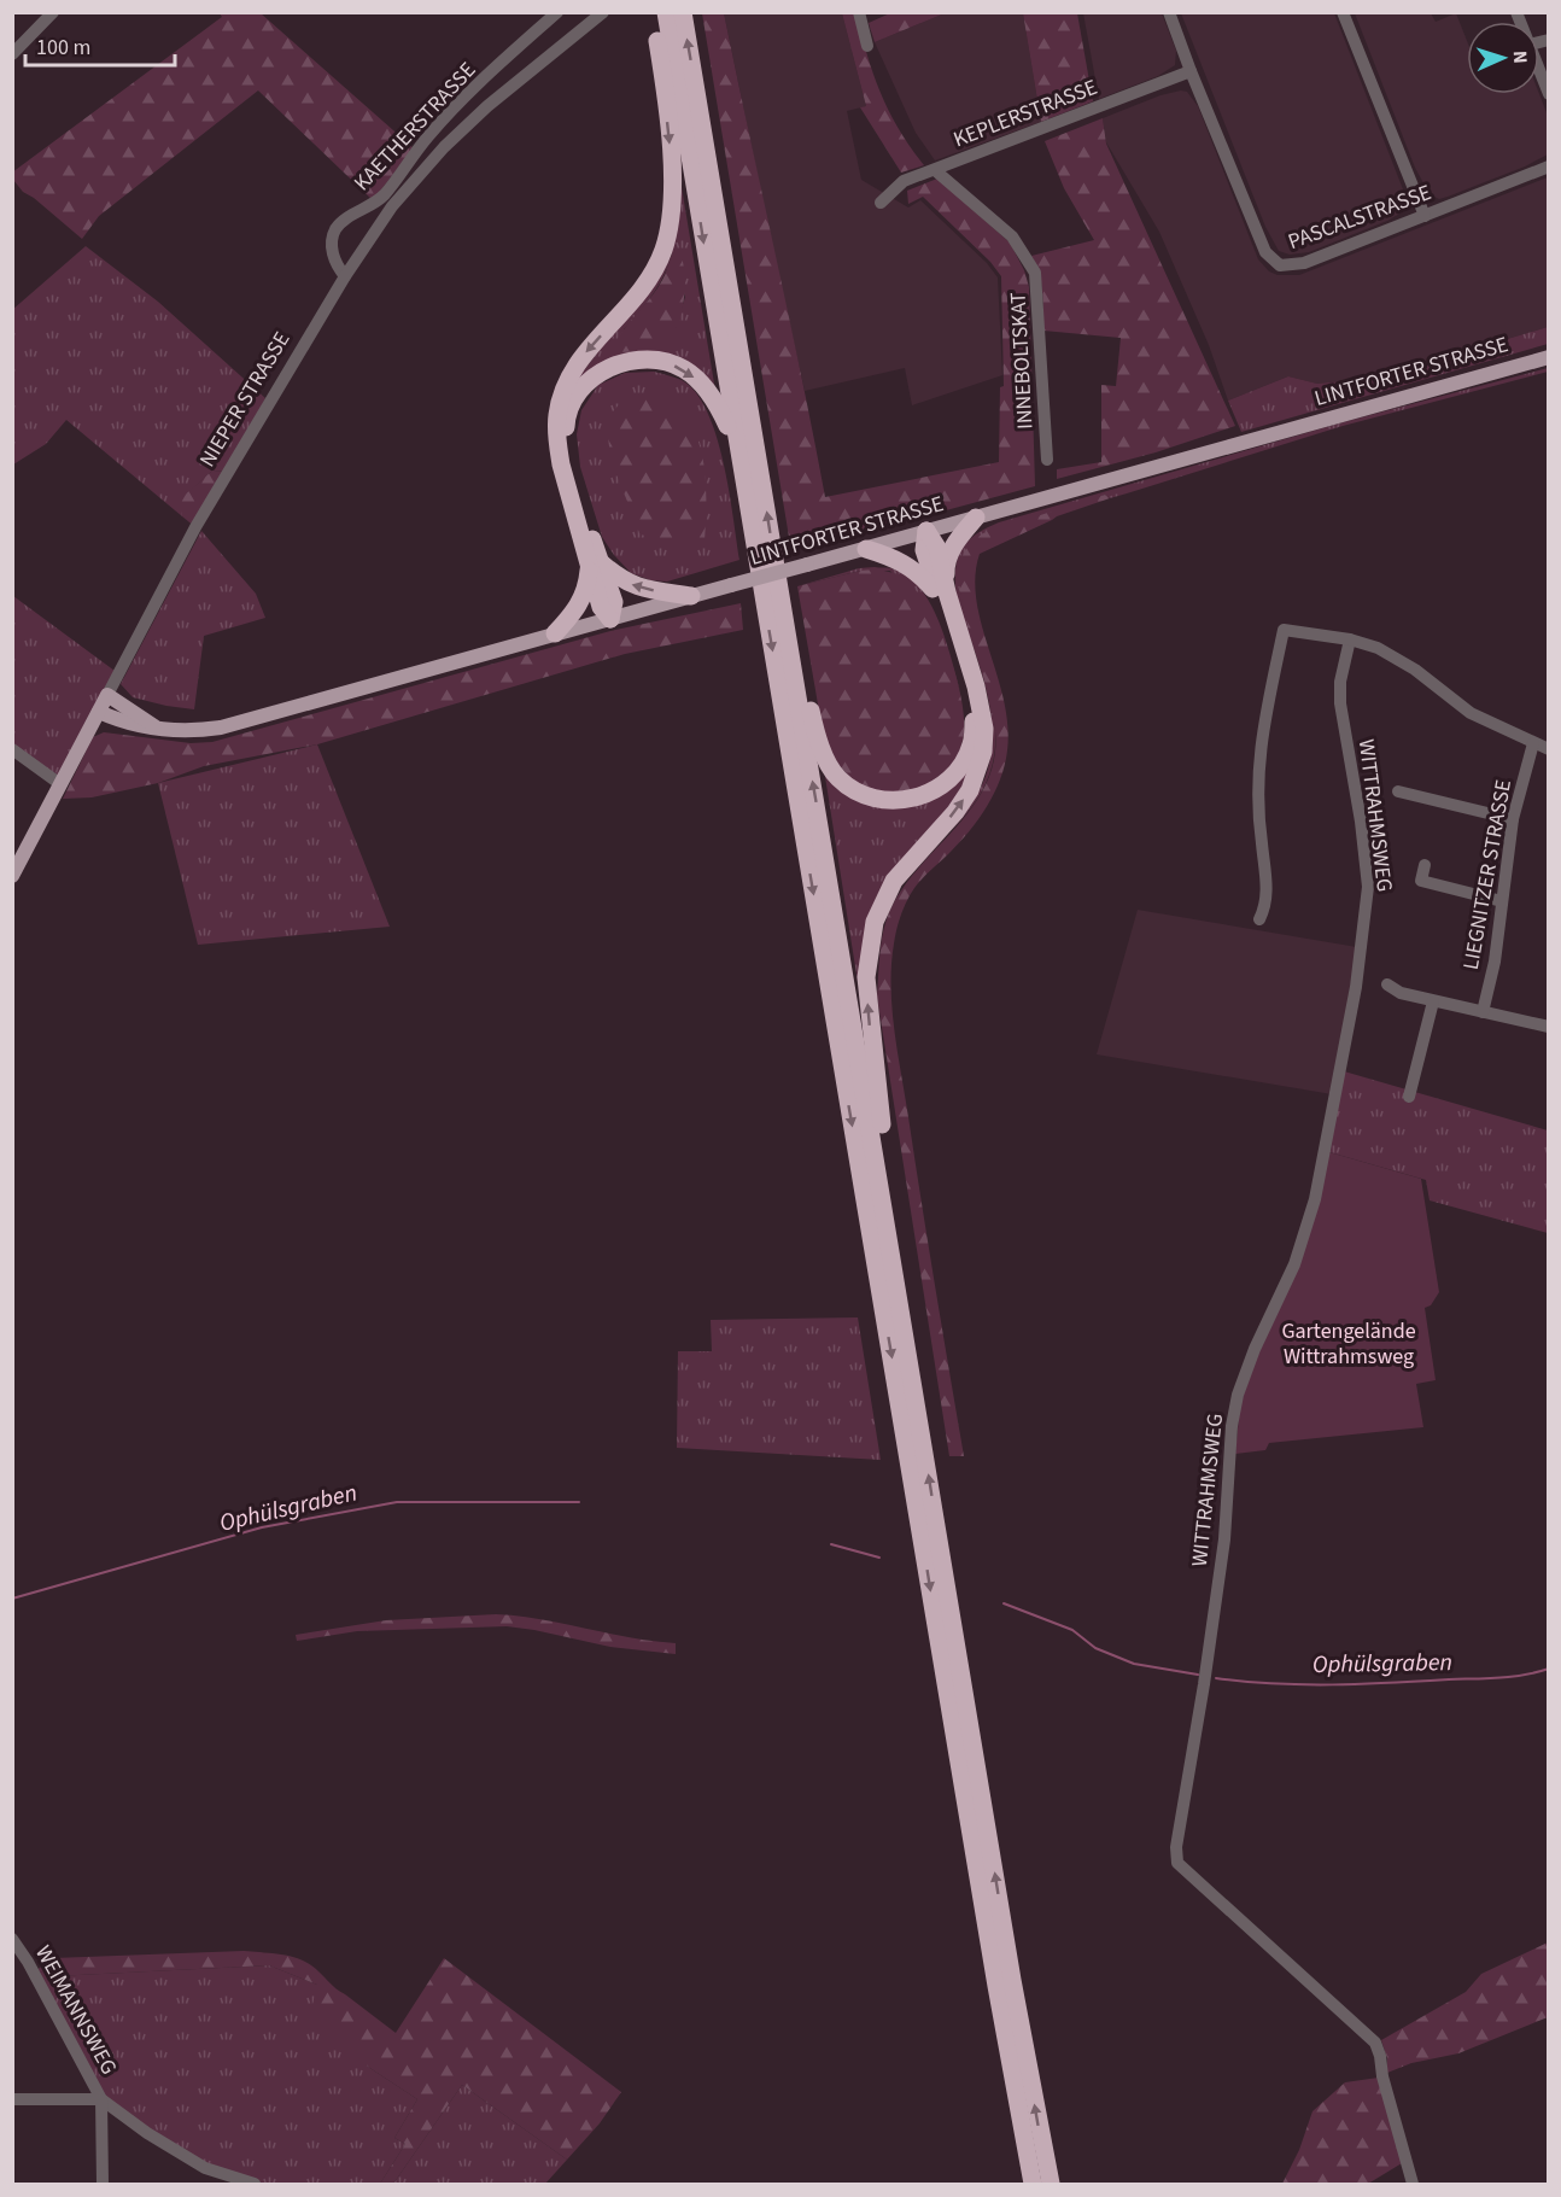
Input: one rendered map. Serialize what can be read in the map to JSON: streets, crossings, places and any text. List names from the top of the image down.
{
  "streets": {
    "main road": ["LINTFORTER STRASSE", "NIEPER STRASSE"],
    "street": [
      "KEPLERSTRASSE",
      "KAETHERSTRASSE",
      "PASCALSTRASSE",
      "INNEBOLTSKAT",
      "WITTRAHMSWEG",
      "LIEGNITZER STRASSE",
      "WEIMANNSWEG"
    ]
  },
  "crossings": [
    ["KEPLERSTRASSE", "PASCALSTRASSE"],
    ["KEPLERSTRASSE", "INNEBOLTSKAT"],
    ["KAETHERSTRASSE", "NIEPER STRASSE"],
    ["LINTFORTER STRASSE", "NIEPER STRASSE"]
  ],
  "water": ["Ophülsgraben"],
  "parks": ["Gartengelände Wittrahmsweg"],
  "scale_bar": "100 m",
  "north": "right"
}
